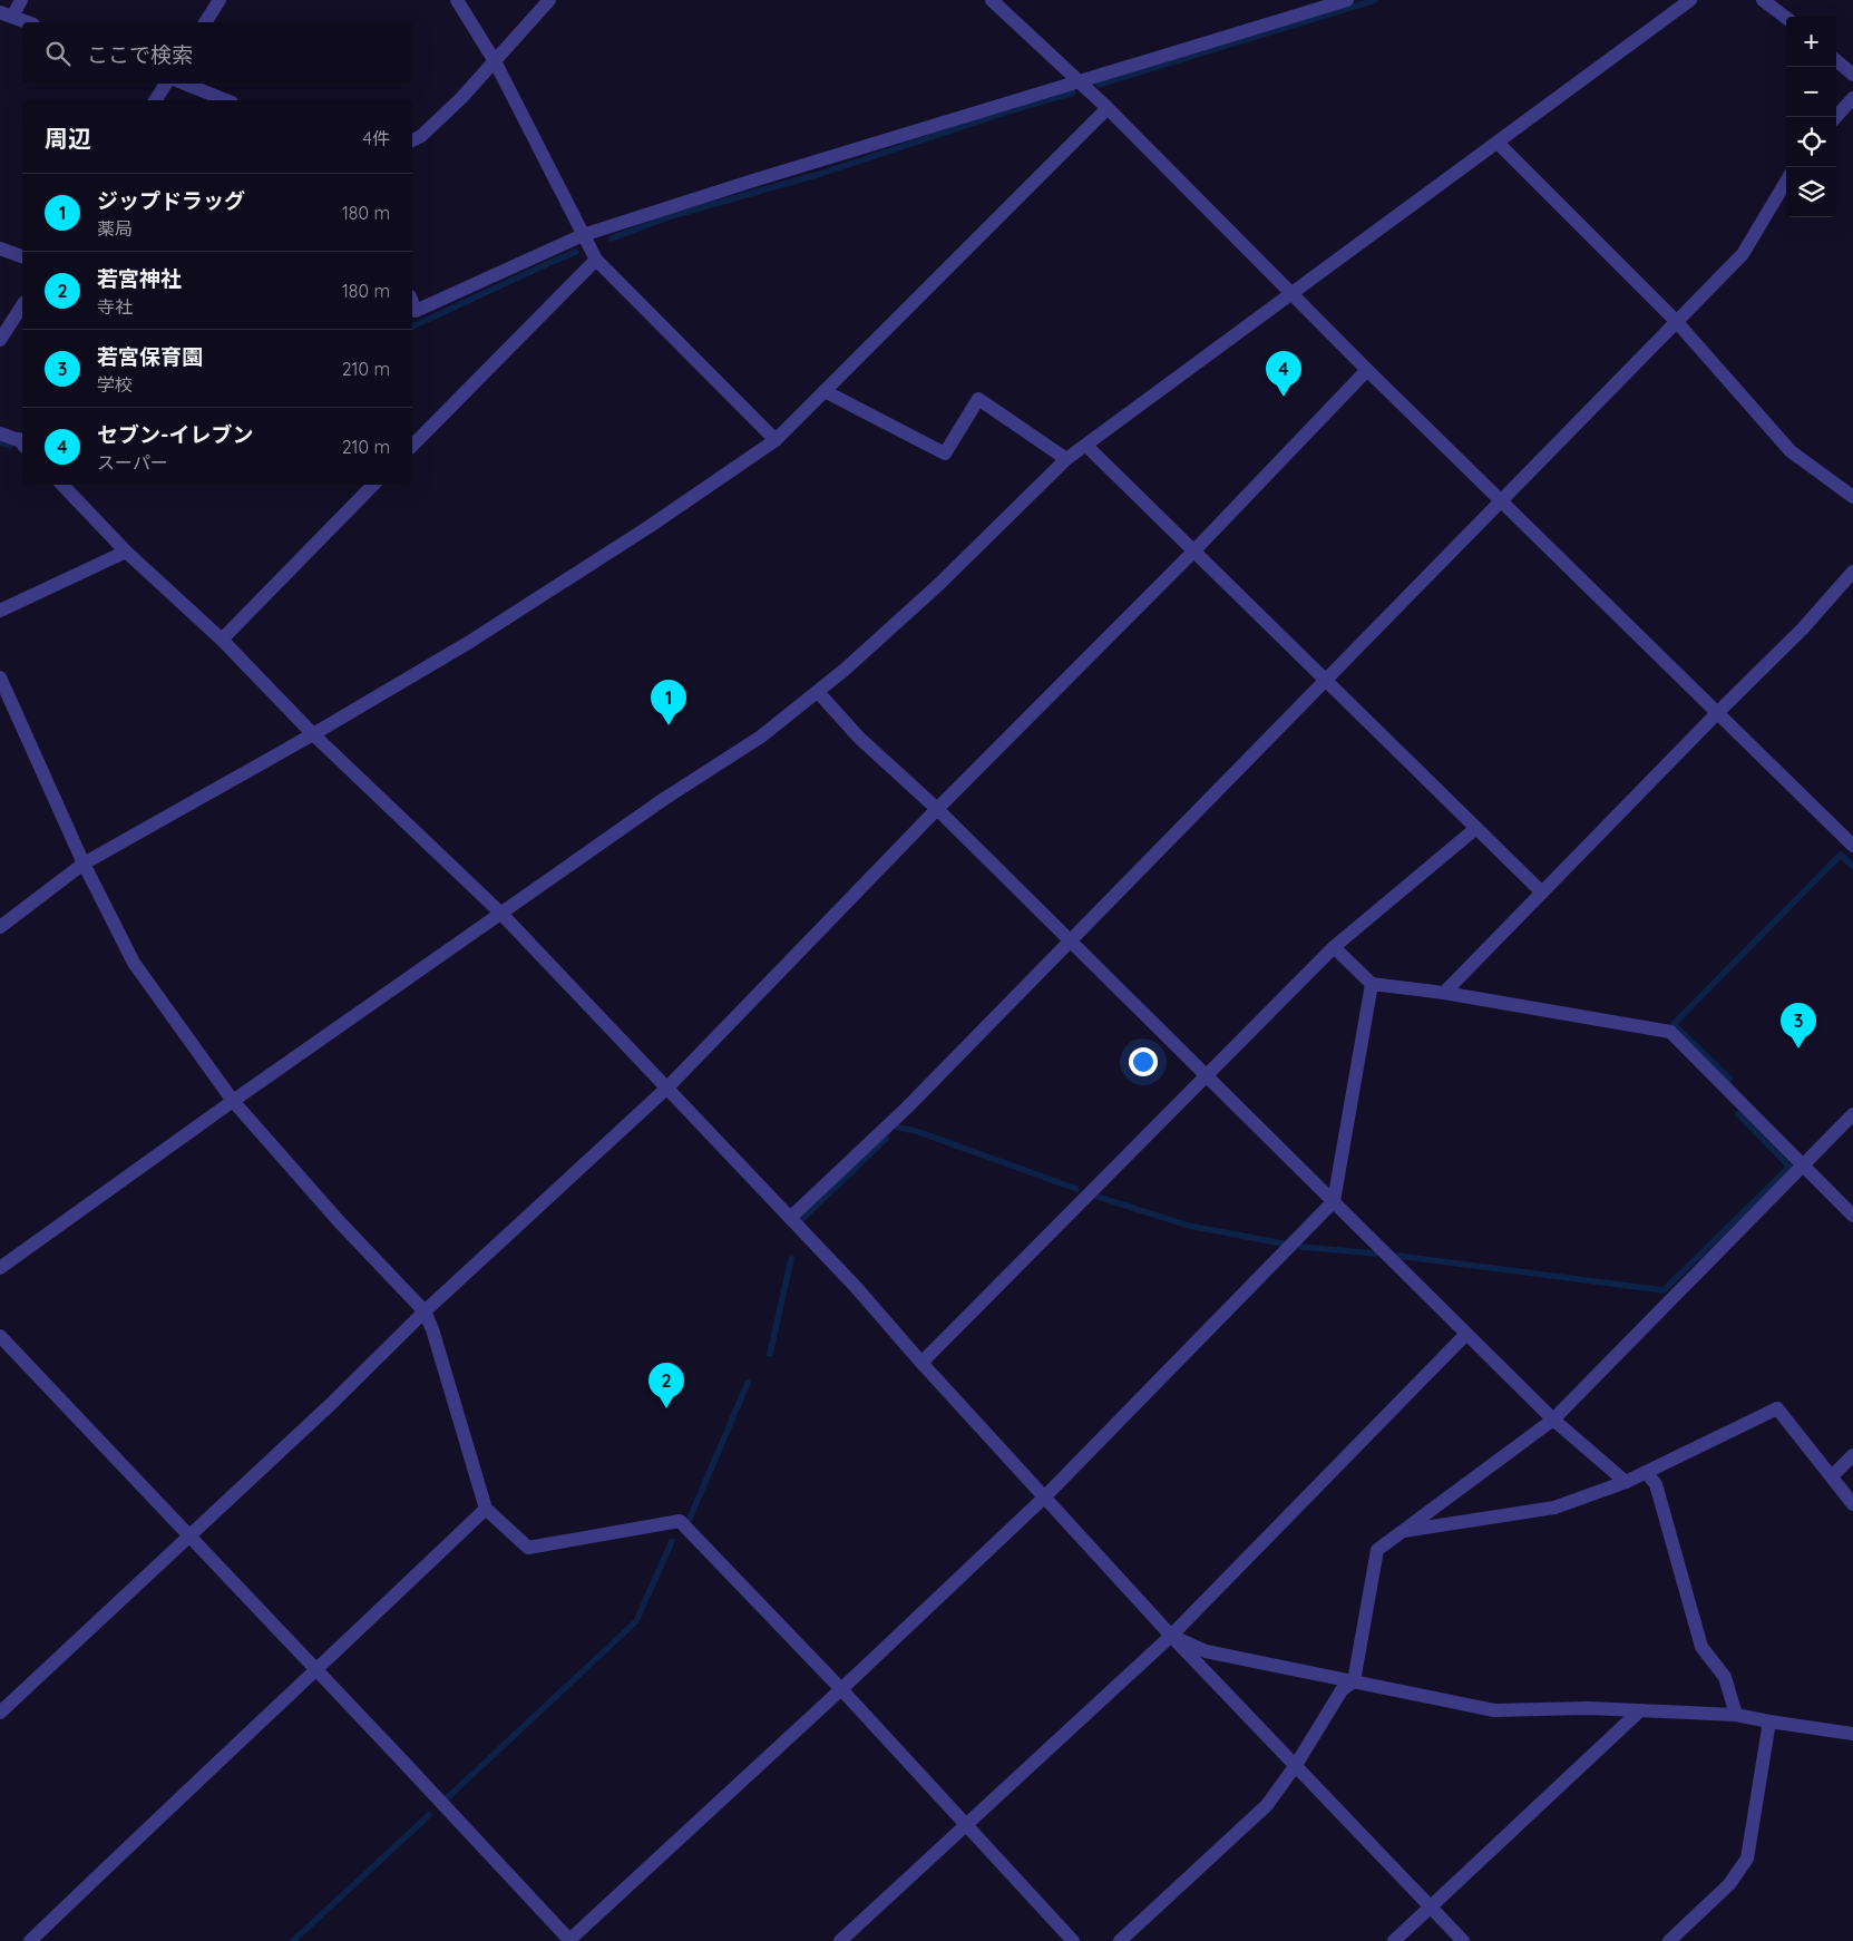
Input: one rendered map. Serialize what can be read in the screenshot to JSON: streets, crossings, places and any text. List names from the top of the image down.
{
  "page": {
    "map_buttons": ["+", "−"],
    "search": "ここで検索",
    "heading": ["周辺", "4件"],
    "list": [
      {
        "mark": "1",
        "name": "ジップドラッグ",
        "note": "薬局",
        "value": "180 m"
      },
      {
        "mark": "2",
        "name": "若宮神社",
        "note": "寺社",
        "value": "180 m"
      },
      {
        "mark": "3",
        "name": "若宮保育園",
        "note": "学校",
        "value": "210 m"
      },
      {
        "mark": "4",
        "name": "セブン-イレブン",
        "note": "スーパー",
        "value": "210 m"
      }
    ],
    "pins": [
      "4",
      "1",
      "3",
      "2"
    ]
  }
}
